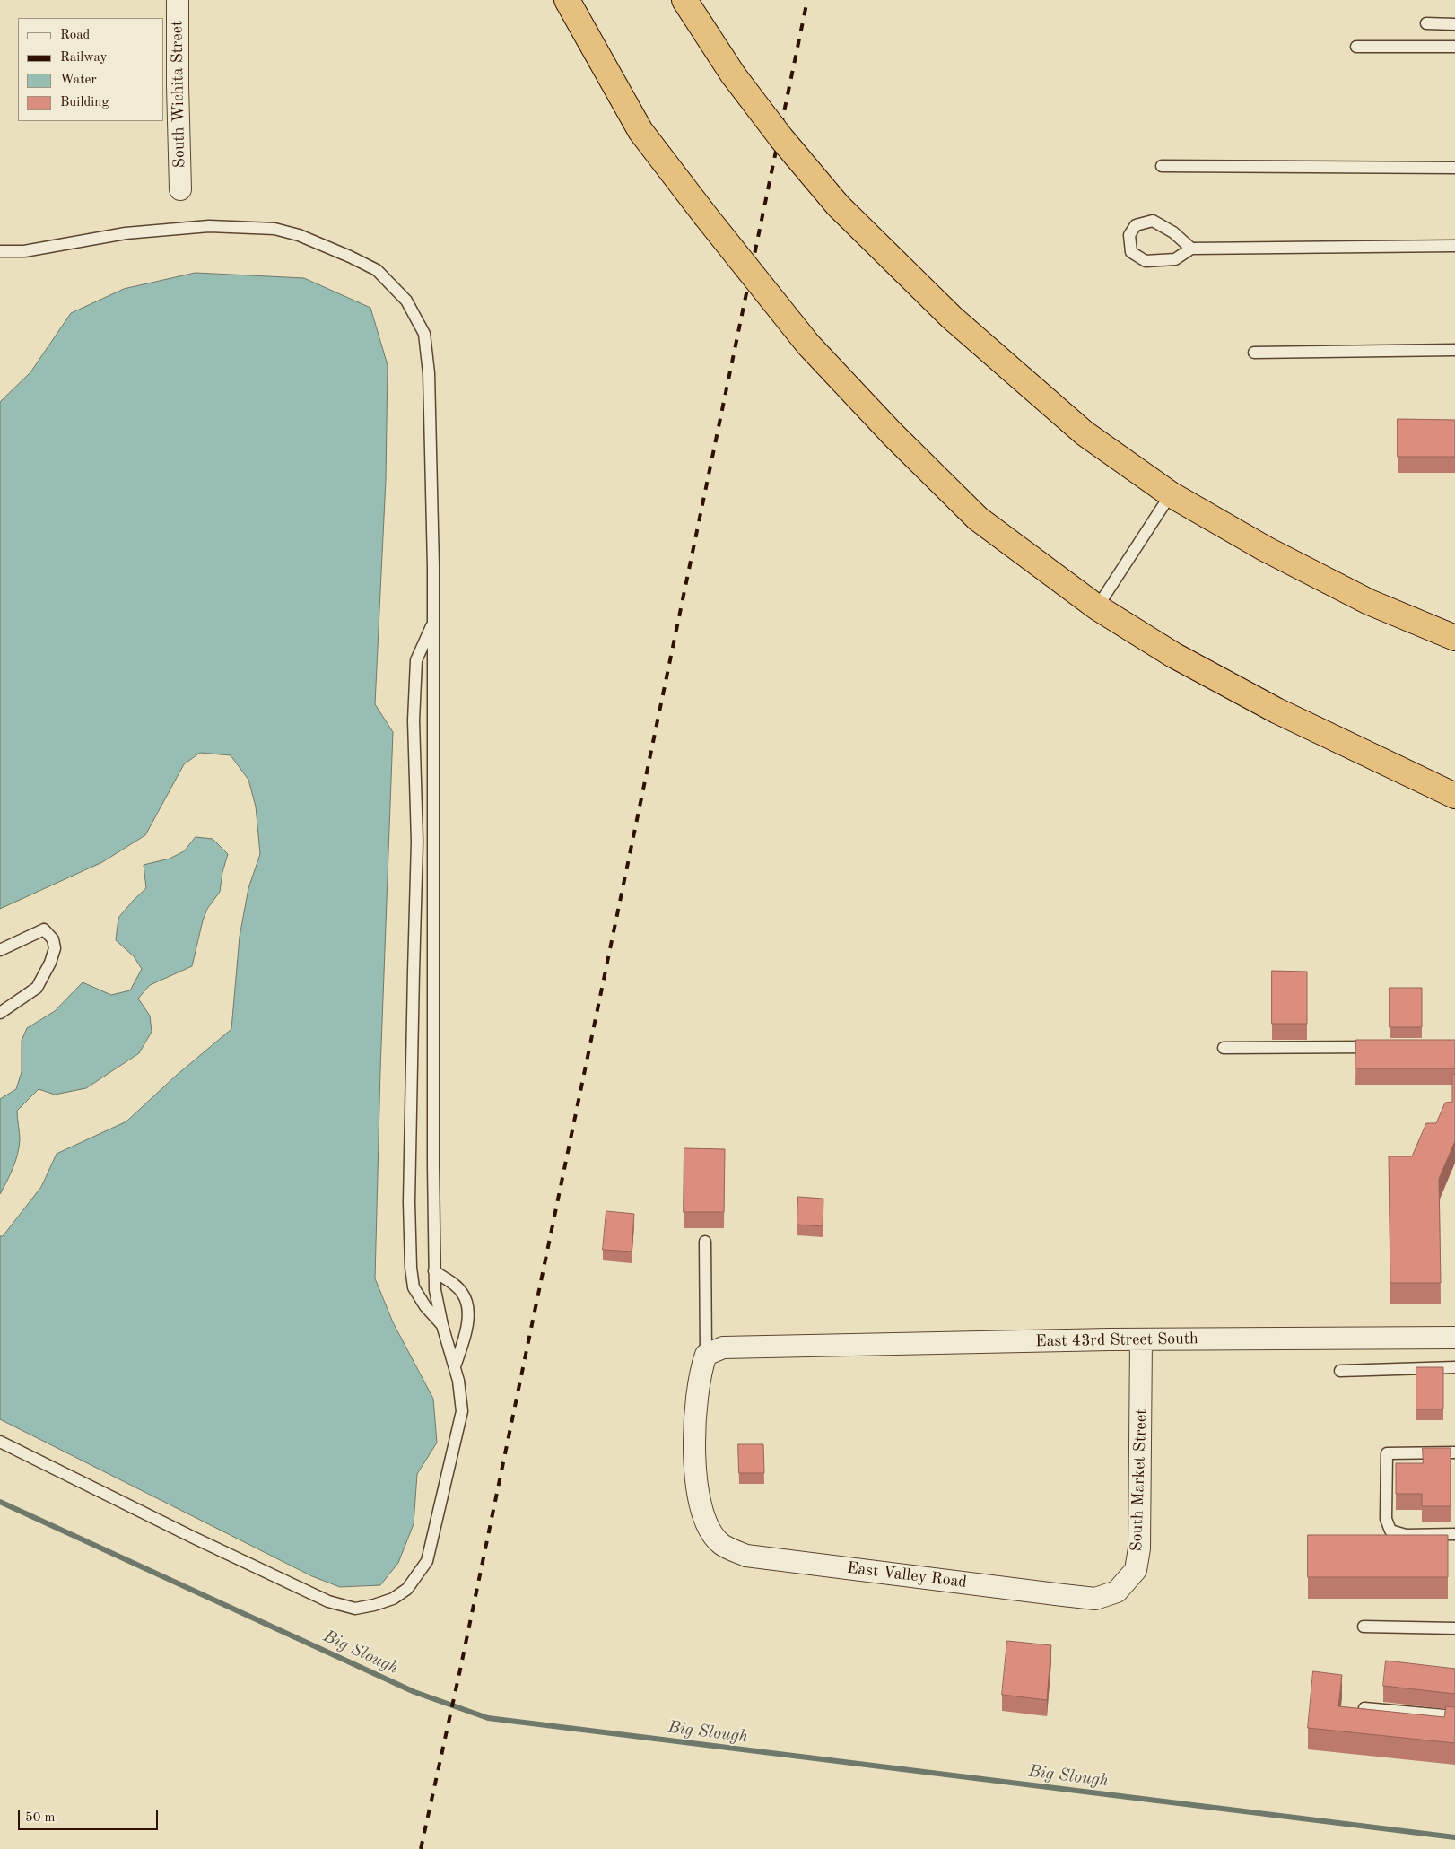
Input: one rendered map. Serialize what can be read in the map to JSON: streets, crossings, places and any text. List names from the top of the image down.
{
  "streets": {
    "street": [
      "South Wichita Street",
      "East 43rd Street South",
      "South Market Street",
      "East Valley Road"
    ]
  },
  "crossings": [
    ["East 43rd Street South", "South Market Street"],
    ["East 43rd Street South", "East Valley Road"],
    ["South Market Street", "East Valley Road"]
  ],
  "water": ["Big Slough"],
  "legend": [
    "Road",
    "Railway",
    "Water",
    "Building"
  ],
  "scale_bar": "50 m"
}
